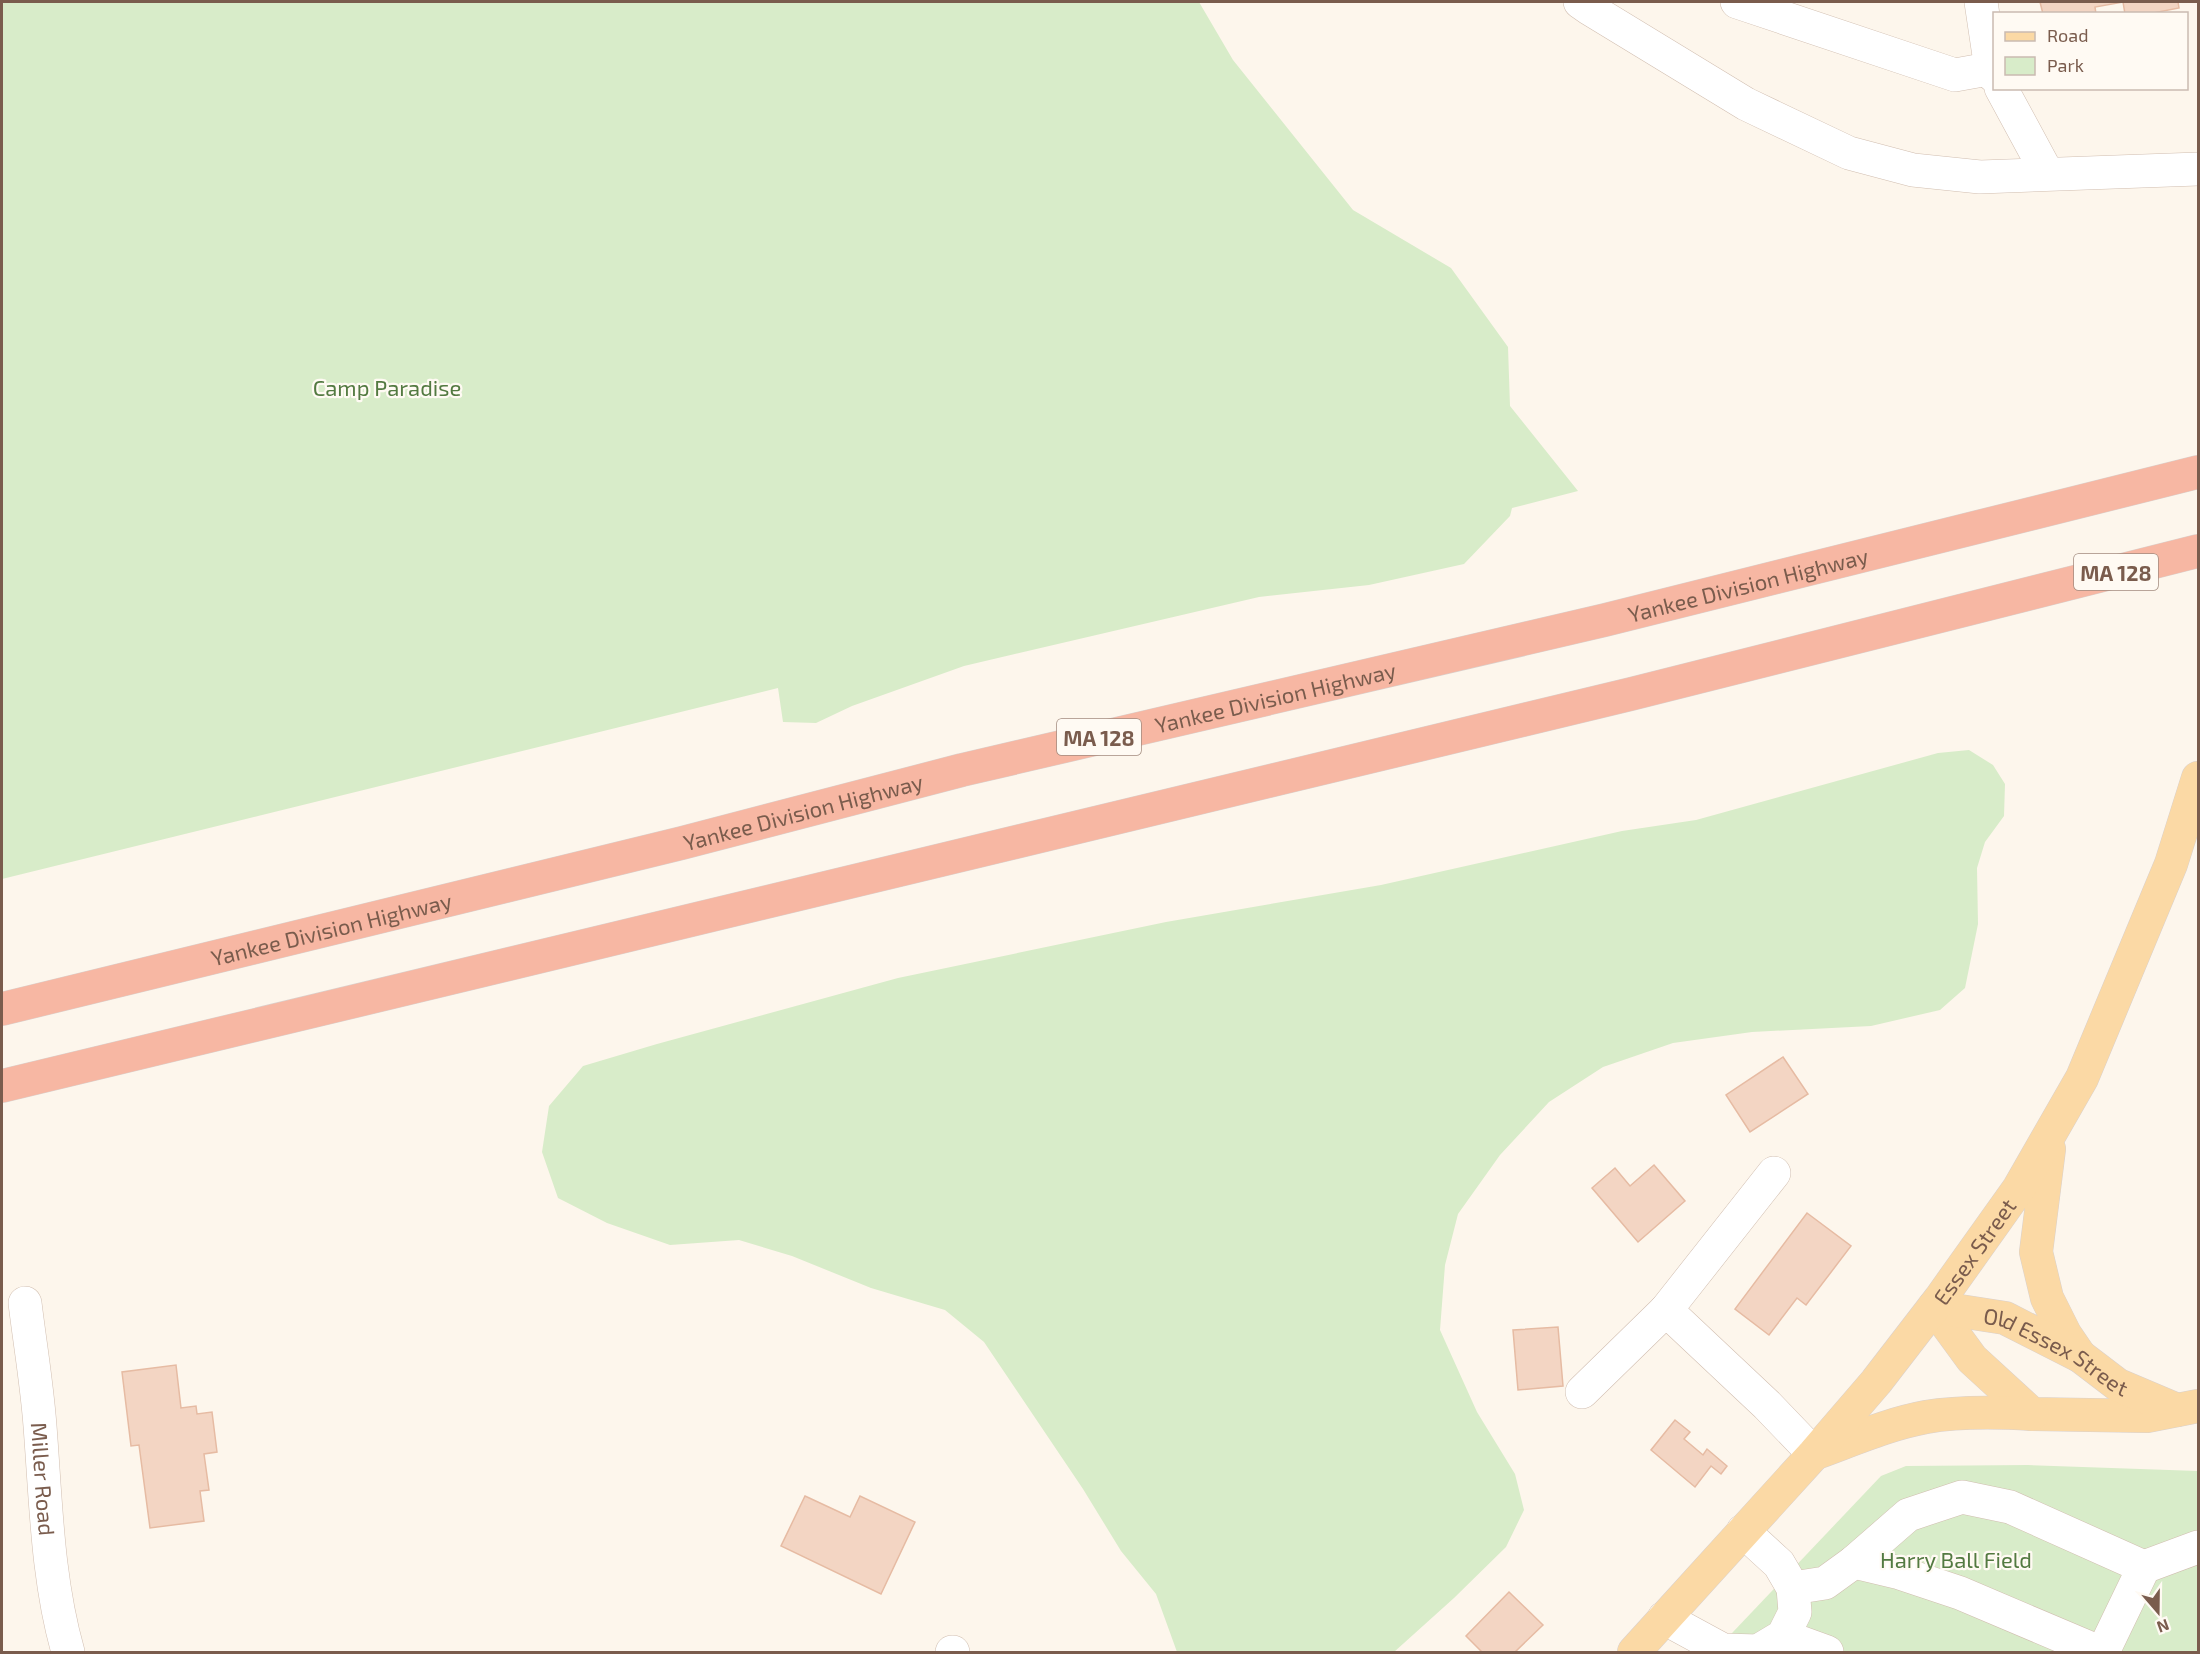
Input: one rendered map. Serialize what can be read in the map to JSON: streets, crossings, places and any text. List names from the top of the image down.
{
  "streets": {
    "highway": ["MA 128", "Yankee Division Highway"],
    "main road": ["Essex Street", "Old Essex Street"],
    "street": ["Miller Road"]
  },
  "crossings": [
    ["Essex Street", "Old Essex Street"]
  ],
  "parks": ["Camp Paradise", "Harry Ball Field"],
  "legend": ["Road", "Park"],
  "north": "bottom"
}
